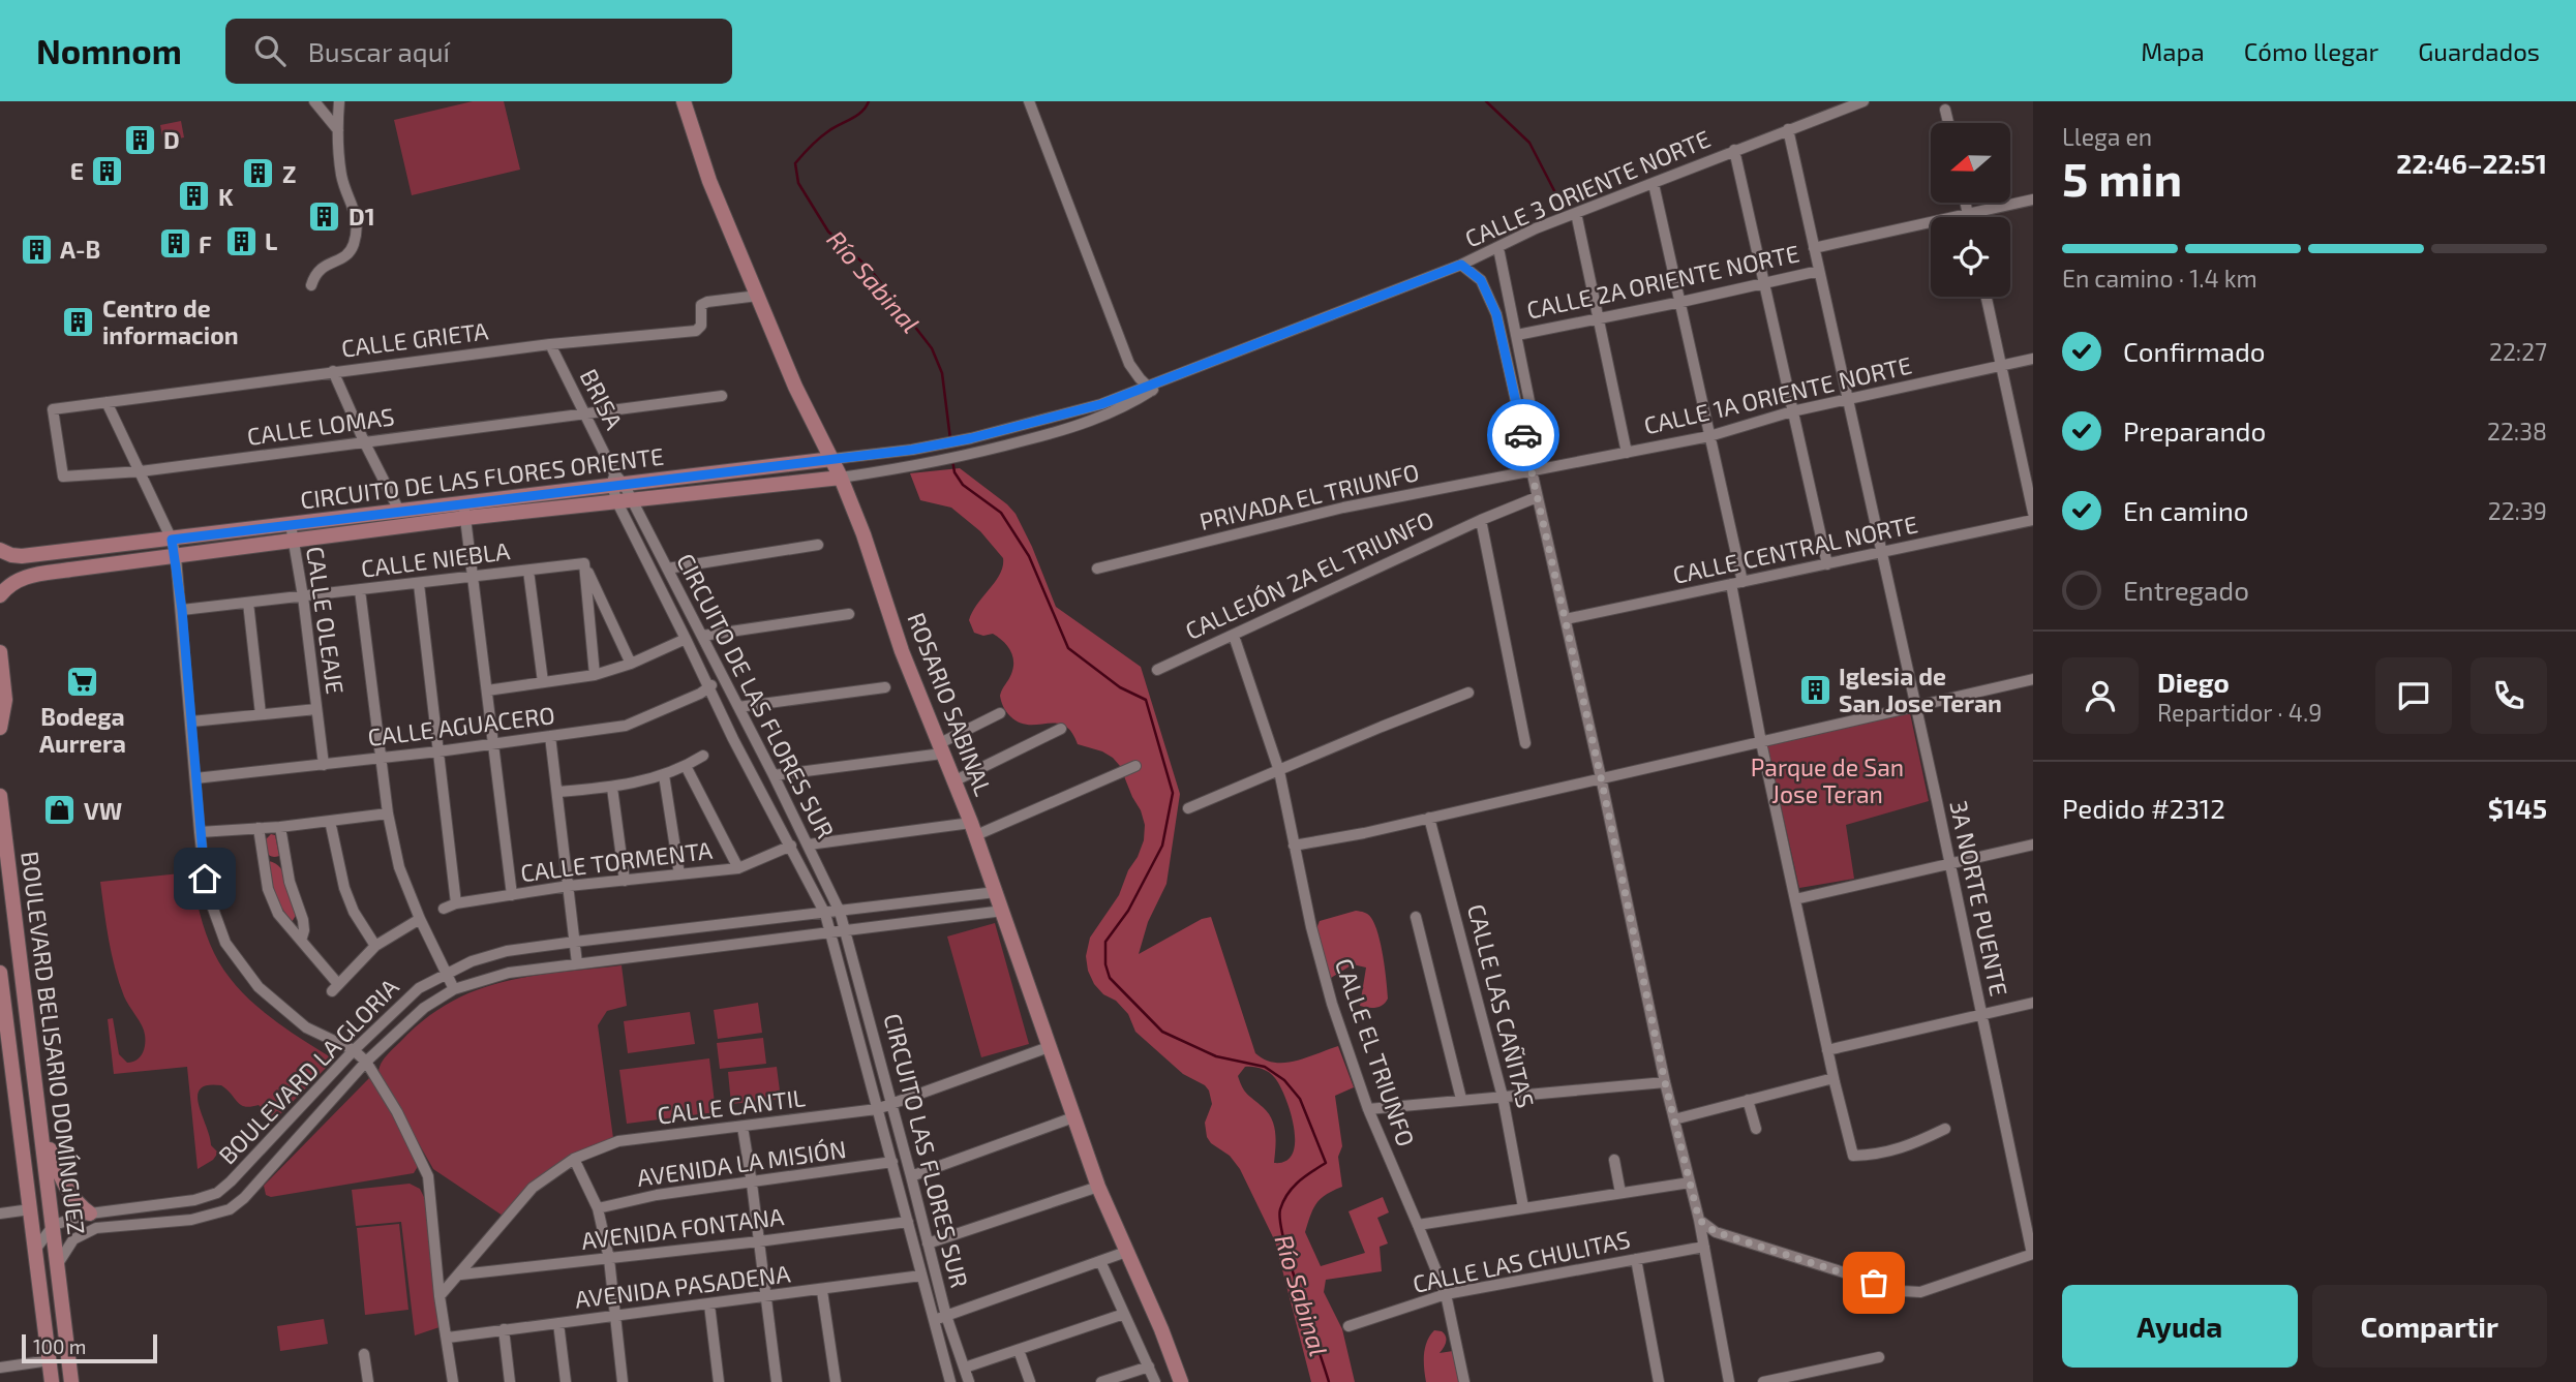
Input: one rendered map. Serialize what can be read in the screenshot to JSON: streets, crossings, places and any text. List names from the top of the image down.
{
  "streets": {
    "main road": ["CIRCUITO DE LAS FLORES ORIENTE", "ROSARIO SABINAL", "BOULEVARD BELISARIO DOMÍNGUEZ"],
    "street": [
      "CALLE 3 ORIENTE NORTE",
      "CALLE 2A ORIENTE NORTE",
      "CALLE GRIETA",
      "CALLE 1A ORIENTE NORTE",
      "BRISA",
      "CALLE LOMAS",
      "PRIVADA EL TRIUNFO",
      "CALLE CENTRAL NORTE",
      "CALLE NIEBLA",
      "CALLEJÓN 2A EL TRIUNFO",
      "CALLE OLEAJE",
      "CIRCUITO DE LAS FLORES SUR",
      "CALLE AGUACERO",
      "CALLE TORMENTA",
      "3A NORTE PUENTE",
      "CALLE LAS CAÑITAS",
      "CALLE EL TRIUNFO",
      "BOULEVARD LA GLORIA",
      "CALLE CANTIL",
      "CIRCUITO LAS FLORES SUR",
      "AVENIDA LA MISIÓN",
      "AVENIDA FONTANA",
      "CALLE LAS CHULITAS",
      "AVENIDA PASADENA"
    ]
  },
  "crossings": [
    ["CALLE 3 ORIENTE NORTE", "CIRCUITO DE LAS FLORES ORIENTE"],
    ["CALLE 3 ORIENTE NORTE", "ROSARIO SABINAL"],
    ["CALLE 3 ORIENTE NORTE", "3A NORTE PUENTE"],
    ["CALLE 2A ORIENTE NORTE", "3A NORTE PUENTE"],
    ["CALLE GRIETA", "BRISA"],
    ["CALLE GRIETA", "CALLE LOMAS"],
    ["CALLE GRIETA", "ROSARIO SABINAL"],
    ["CALLE 1A ORIENTE NORTE", "PRIVADA EL TRIUNFO"],
    ["CALLE 1A ORIENTE NORTE", "3A NORTE PUENTE"],
    ["BRISA", "CALLE LOMAS"],
    ["BRISA", "CIRCUITO DE LAS FLORES ORIENTE"],
    ["CIRCUITO DE LAS FLORES ORIENTE", "CALLE OLEAJE"],
    ["CIRCUITO DE LAS FLORES ORIENTE", "ROSARIO SABINAL"],
    ["CALLE CENTRAL NORTE", "3A NORTE PUENTE"],
    ["CALLE NIEBLA", "CALLE OLEAJE"],
    ["CALLEJÓN 2A EL TRIUNFO", "CALLE EL TRIUNFO"],
    ["CALLE OLEAJE", "CALLE AGUACERO"],
    ["CIRCUITO DE LAS FLORES SUR", "CALLE AGUACERO"],
    ["CIRCUITO DE LAS FLORES SUR", "BOULEVARD LA GLORIA"],
    ["CIRCUITO DE LAS FLORES SUR", "CIRCUITO LAS FLORES SUR"],
    ["ROSARIO SABINAL", "BOULEVARD LA GLORIA"],
    ["ROSARIO SABINAL", "CALLE CANTIL"],
    ["BOULEVARD BELISARIO DOMÍNGUEZ", "BOULEVARD LA GLORIA"],
    ["CALLE EL TRIUNFO", "CALLE LAS CHULITAS"],
    ["BOULEVARD LA GLORIA", "CIRCUITO LAS FLORES SUR"],
    ["CALLE CANTIL", "CIRCUITO LAS FLORES SUR"],
    ["CALLE CANTIL", "AVENIDA FONTANA"],
    ["CIRCUITO LAS FLORES SUR", "AVENIDA LA MISIÓN"],
    ["CIRCUITO LAS FLORES SUR", "AVENIDA FONTANA"],
    ["CIRCUITO LAS FLORES SUR", "AVENIDA PASADENA"]
  ],
  "water": ["Río Sabinal"],
  "parks": ["Parque de San Jose Teran"],
  "places": {
    "building": [
      "D",
      "E",
      "Z",
      "K",
      "D1",
      "L",
      "F",
      "A-B",
      "Centro de informacion",
      "Iglesia de San Jose Teran"
    ],
    "supermarket": ["Bodega Aurrera"],
    "shop": ["VW"]
  },
  "scale_bar": "100 m",
  "north": "left",
  "page": {
    "header": "Nomnom",
    "search": "Buscar aquí",
    "nav": ["Mapa", "Cómo llegar", "Guardados"],
    "heading": ["5 min", "Llega en", "22:46–22:51"],
    "panel": [
      "Diego",
      "Repartidor · 4.9",
      "Pedido #2312",
      "$145"
    ],
    "bar": "En camino · 1.4 km",
    "list": [
      ["Confirmado", "22:27"],
      ["Preparando", "22:38"],
      ["En camino", "22:39"],
      "Entregado"
    ],
    "buttons": ["Ayuda", "Compartir"],
    "scale": "100 m"
  }
}
